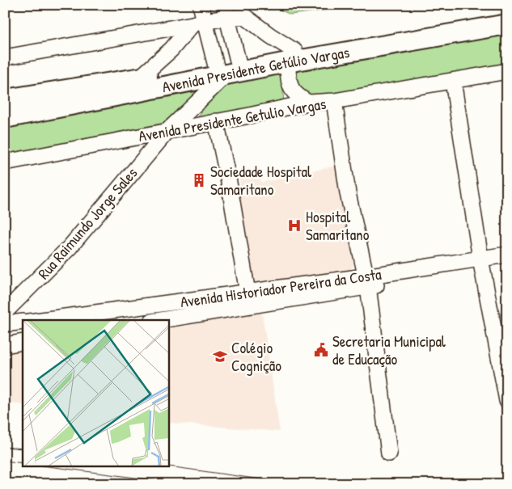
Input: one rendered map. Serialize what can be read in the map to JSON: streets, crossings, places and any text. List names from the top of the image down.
{
  "streets": {
    "main road": ["Avenida Presidente Getúlio Vargas"],
    "street": ["Avenida Presidente Getulio Vargas", "Rua Raimundo Jorge Sales", "Avenida Historiador Pereira da Costa"]
  },
  "crossings": [
    ["Avenida Presidente Getúlio Vargas", "Rua Raimundo Jorge Sales"],
    ["Avenida Presidente Getulio Vargas", "Rua Raimundo Jorge Sales"]
  ],
  "places": {
    "building": ["Sociedade Hospital Samaritano"],
    "hospital": ["Hospital Samaritano"],
    "public building": ["Secretaria Municipal de Educação"],
    "school or university": ["Colégio Cognição"]
  }
}
